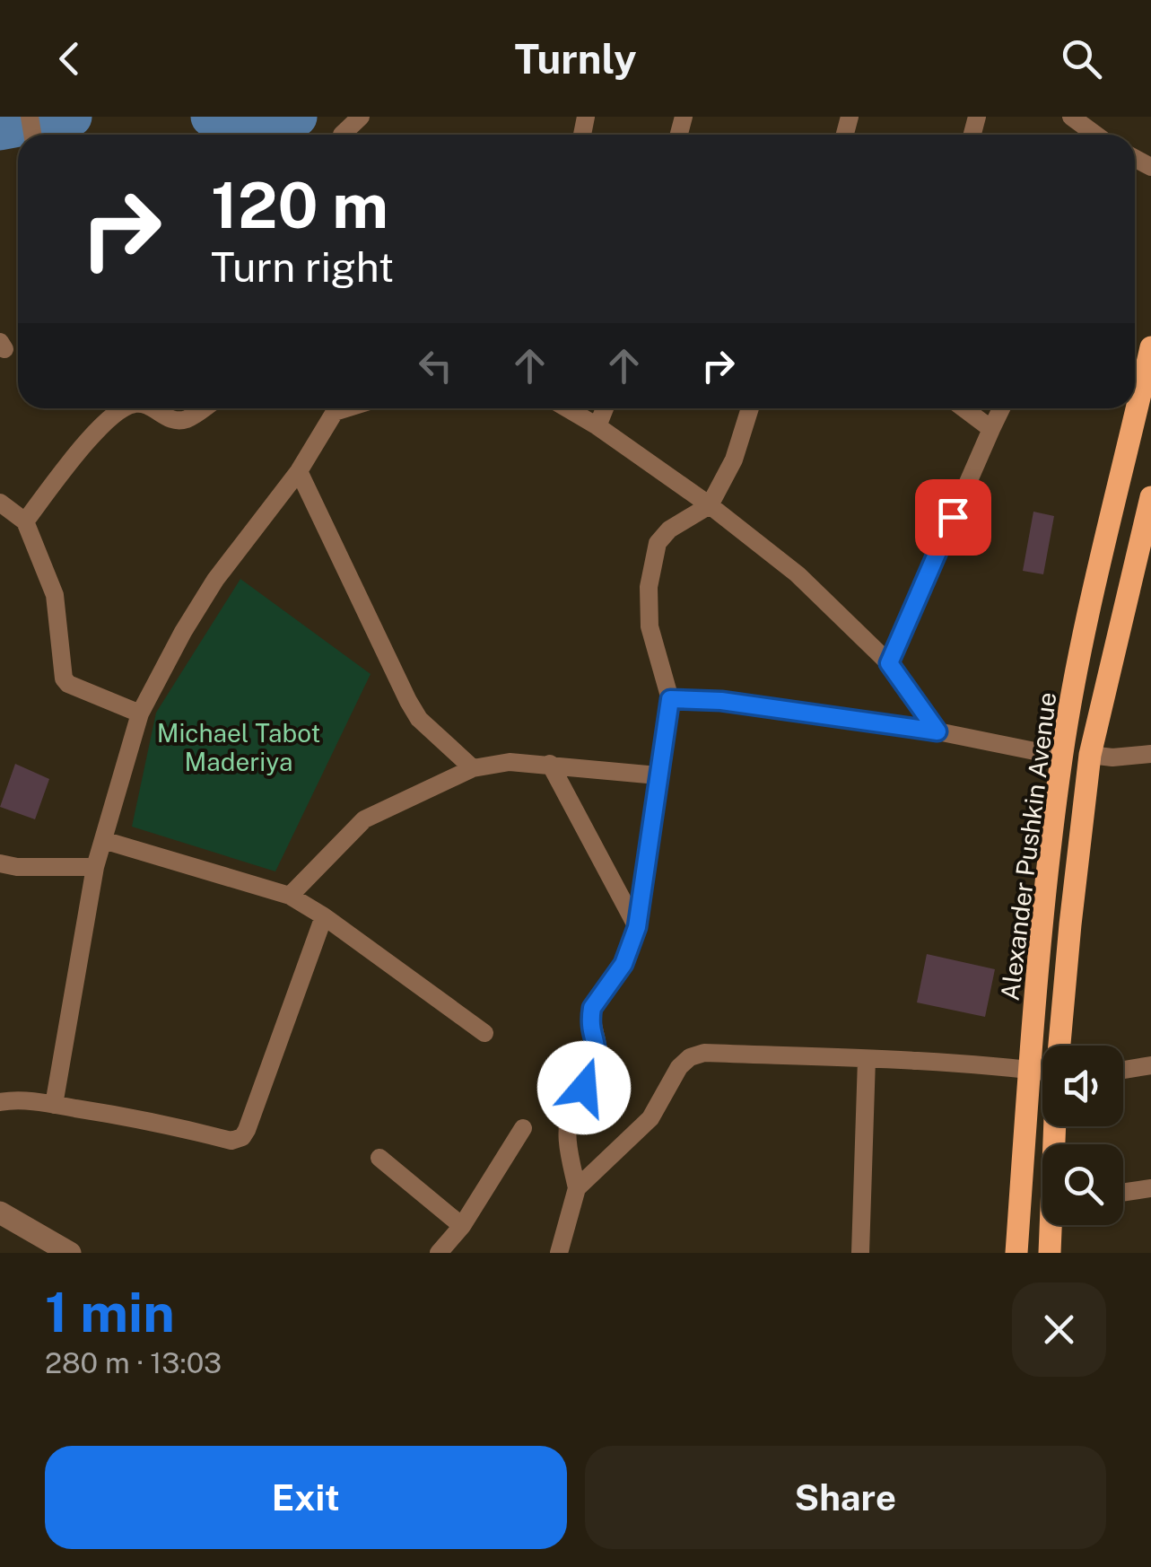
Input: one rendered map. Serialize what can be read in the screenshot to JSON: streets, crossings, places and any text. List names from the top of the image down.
{
  "streets": {
    "main road": ["Alexander Pushkin Avenue"]
  },
  "parks": ["Michael Tabot Maderiya"],
  "page": {
    "header": "Turnly",
    "turn": ["120 m", "Turn right"],
    "heading": ["1 min", "280 m · 13:03"],
    "buttons": ["Exit", "Share"]
  }
}
